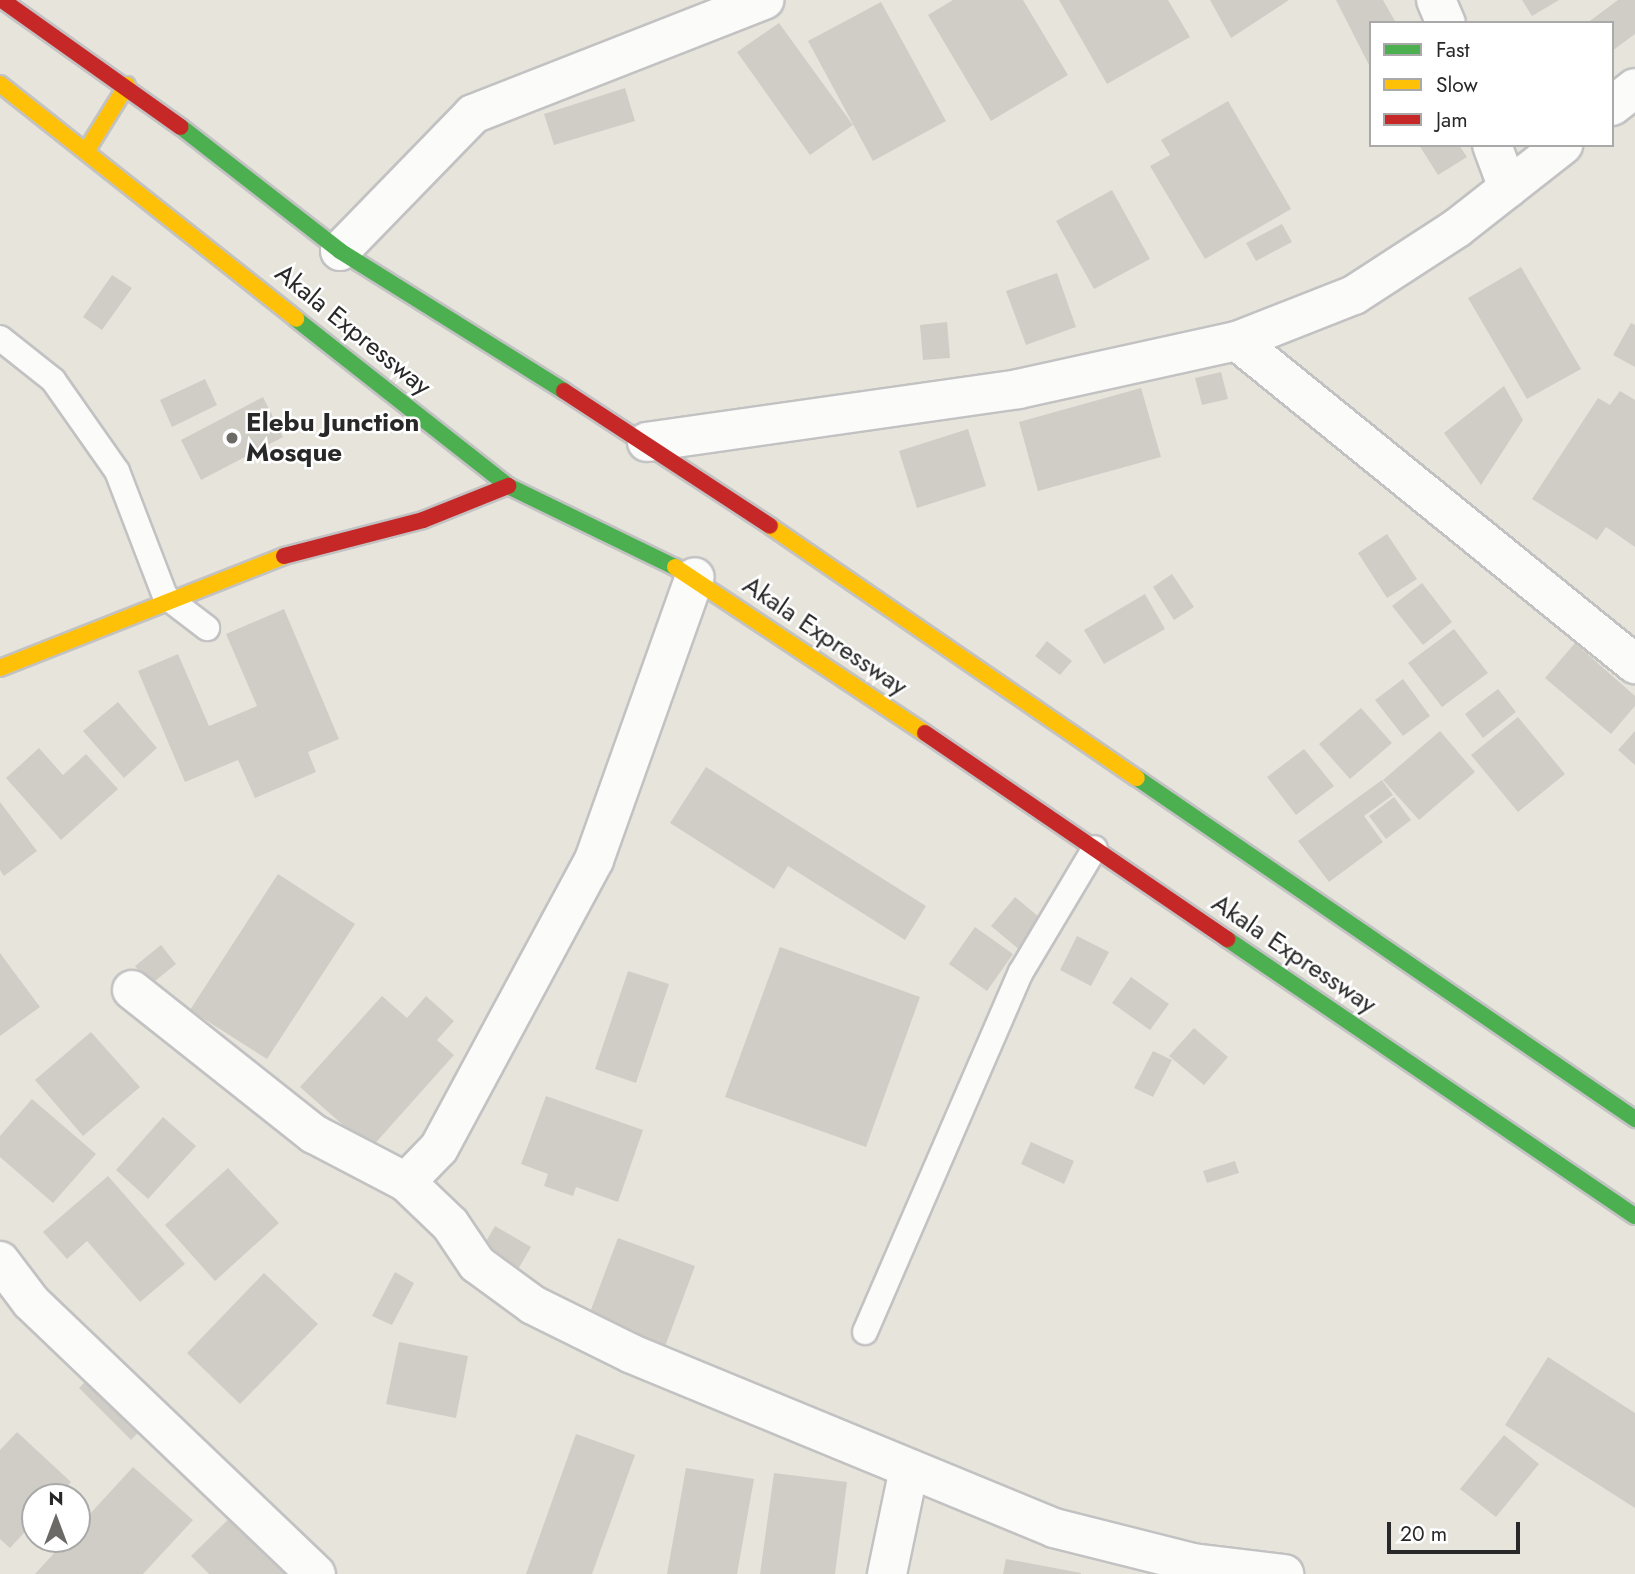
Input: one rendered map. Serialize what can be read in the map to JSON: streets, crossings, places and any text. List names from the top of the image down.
{
  "streets": {
    "main road": ["Akala Expressway"]
  },
  "places": ["Elebu Junction Mosque"],
  "legend": ["Fast", "Slow", "Jam"],
  "scale_bar": "20 m",
  "north": "top"
}
